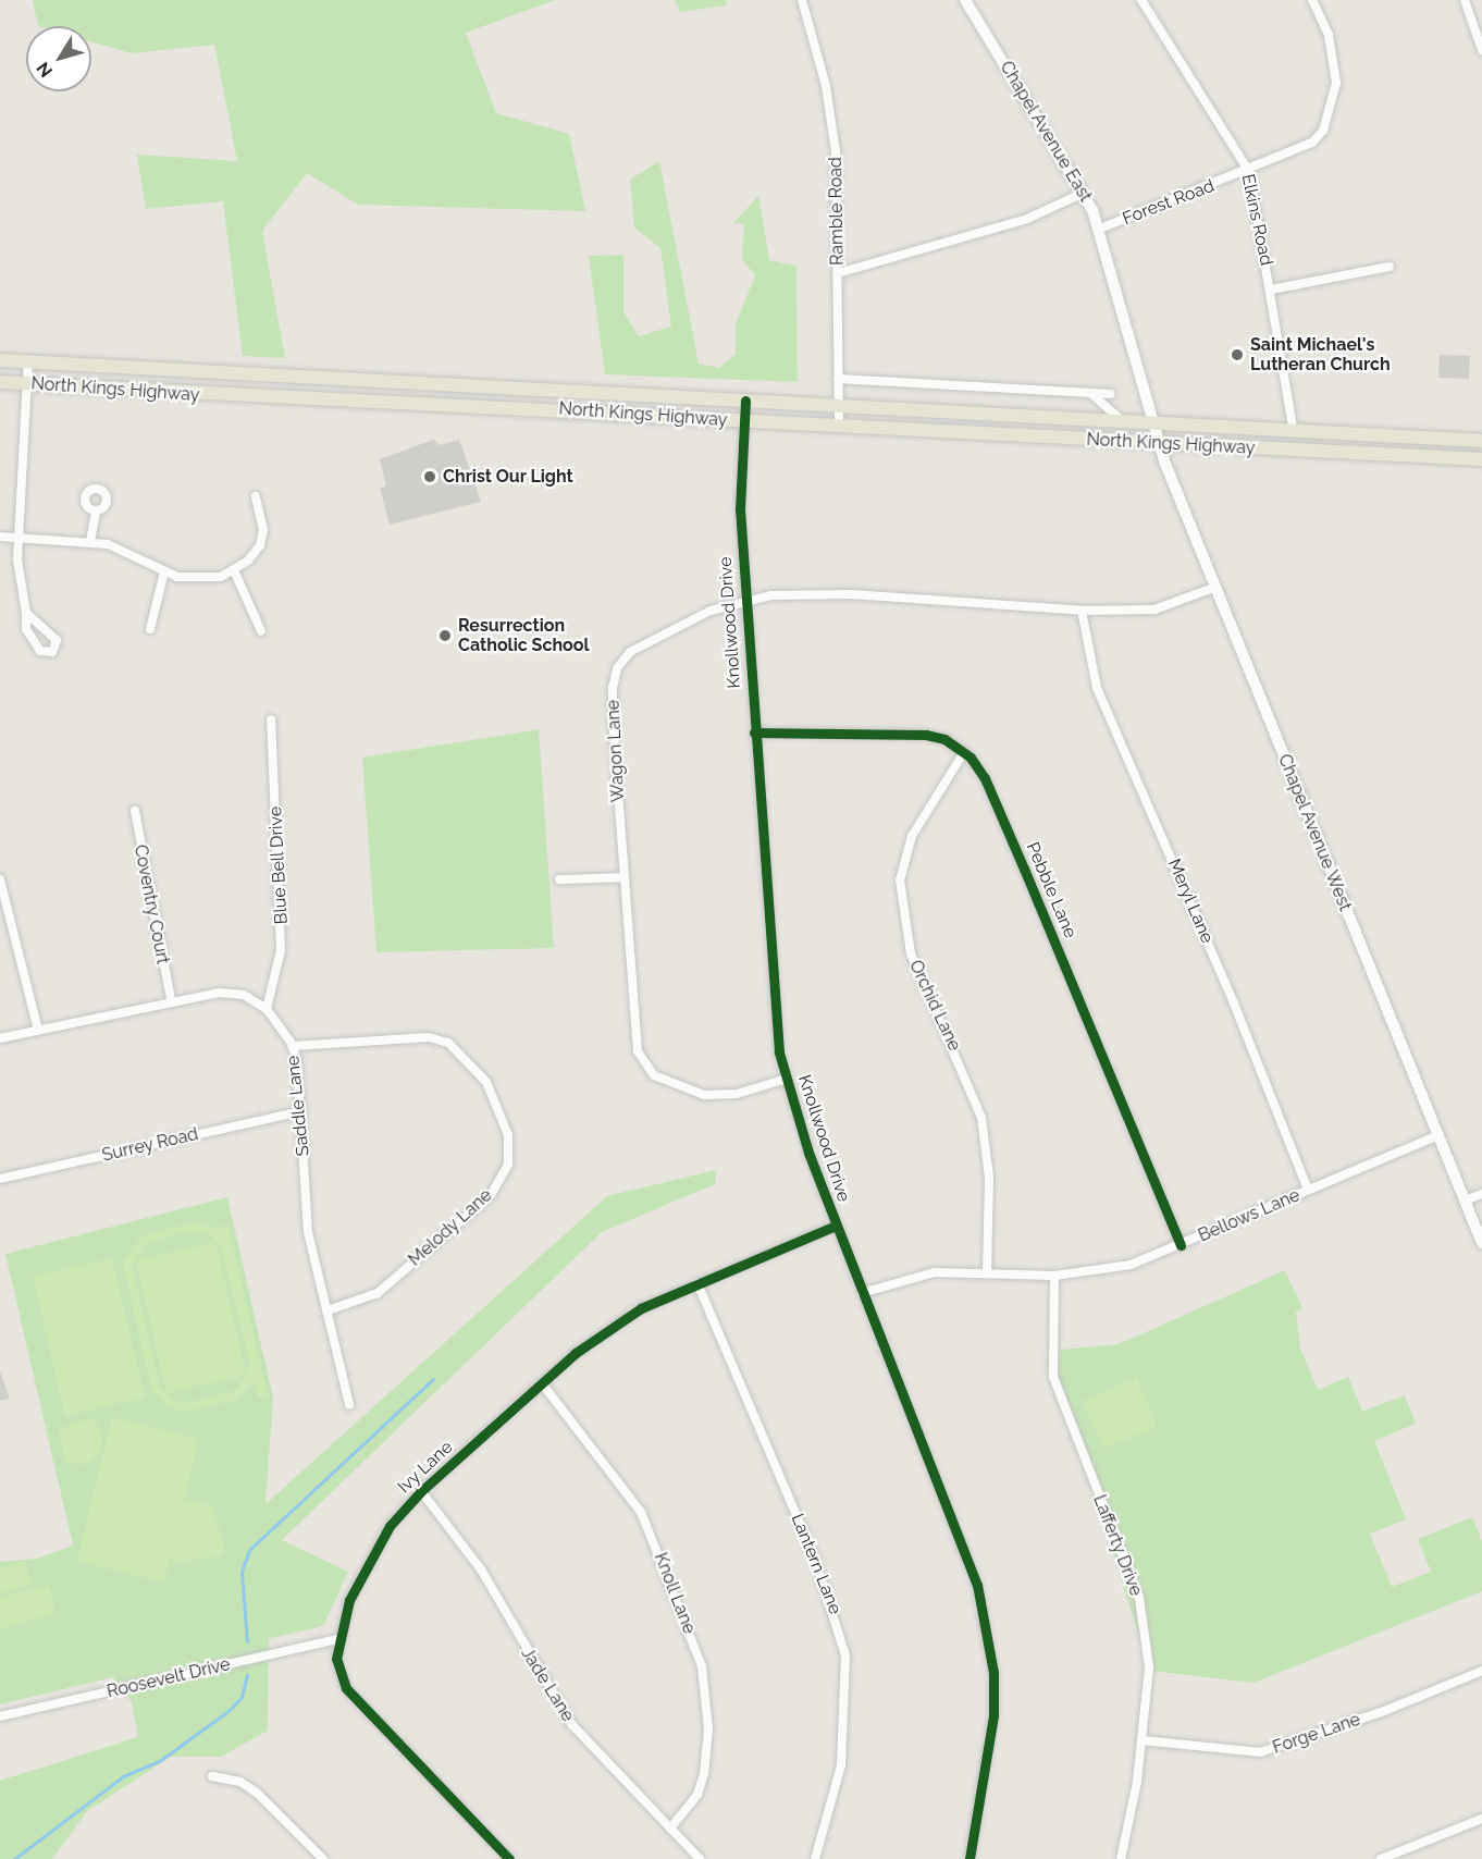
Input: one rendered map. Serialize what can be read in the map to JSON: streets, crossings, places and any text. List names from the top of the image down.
{
  "streets": {
    "main road": ["Chapel Avenue East", "North Kings Highway", "Chapel Avenue West"],
    "street": [
      "Forest Road",
      "Ramble Road",
      "Elkins Road",
      "Knollwood Drive",
      "Wagon Lane",
      "Blue Bell Drive",
      "Pebble Lane",
      "Meryl Lane",
      "Coventry Court",
      "Orchid Lane",
      "Saddle Lane",
      "Surrey Road",
      "Bellows Lane",
      "Melody Lane",
      "Ivy Lane",
      "Lafferty Drive",
      "Lantern Lane",
      "Knoll Lane",
      "Roosevelt Drive",
      "Jade Lane",
      "Forge Lane"
    ]
  },
  "crossings": [
    ["Chapel Avenue East", "Forest Road"],
    ["Chapel Avenue East", "North Kings Highway"],
    ["Chapel Avenue East", "Chapel Avenue West"],
    ["Forest Road", "Elkins Road"],
    ["Ramble Road", "North Kings Highway"],
    ["Elkins Road", "North Kings Highway"],
    ["North Kings Highway", "Knollwood Drive"],
    ["North Kings Highway", "Chapel Avenue West"],
    ["Knollwood Drive", "Wagon Lane"],
    ["Knollwood Drive", "Pebble Lane"],
    ["Knollwood Drive", "Bellows Lane"],
    ["Knollwood Drive", "Ivy Lane"],
    ["Wagon Lane", "Chapel Avenue West"],
    ["Wagon Lane", "Meryl Lane"],
    ["Chapel Avenue West", "Bellows Lane"],
    ["Blue Bell Drive", "Saddle Lane"],
    ["Pebble Lane", "Orchid Lane"],
    ["Pebble Lane", "Bellows Lane"],
    ["Meryl Lane", "Bellows Lane"],
    ["Coventry Court", "Saddle Lane"],
    ["Orchid Lane", "Bellows Lane"],
    ["Saddle Lane", "Surrey Road"],
    ["Saddle Lane", "Melody Lane"],
    ["Bellows Lane", "Lafferty Drive"],
    ["Ivy Lane", "Lantern Lane"],
    ["Ivy Lane", "Knoll Lane"],
    ["Ivy Lane", "Roosevelt Drive"],
    ["Ivy Lane", "Jade Lane"],
    ["Lafferty Drive", "Forge Lane"],
    ["Knoll Lane", "Jade Lane"]
  ],
  "places": ["Saint Michael's Lutheran Church", "Christ Our Light", "Resurrection Catholic School"],
  "north": "bottom left"
}
